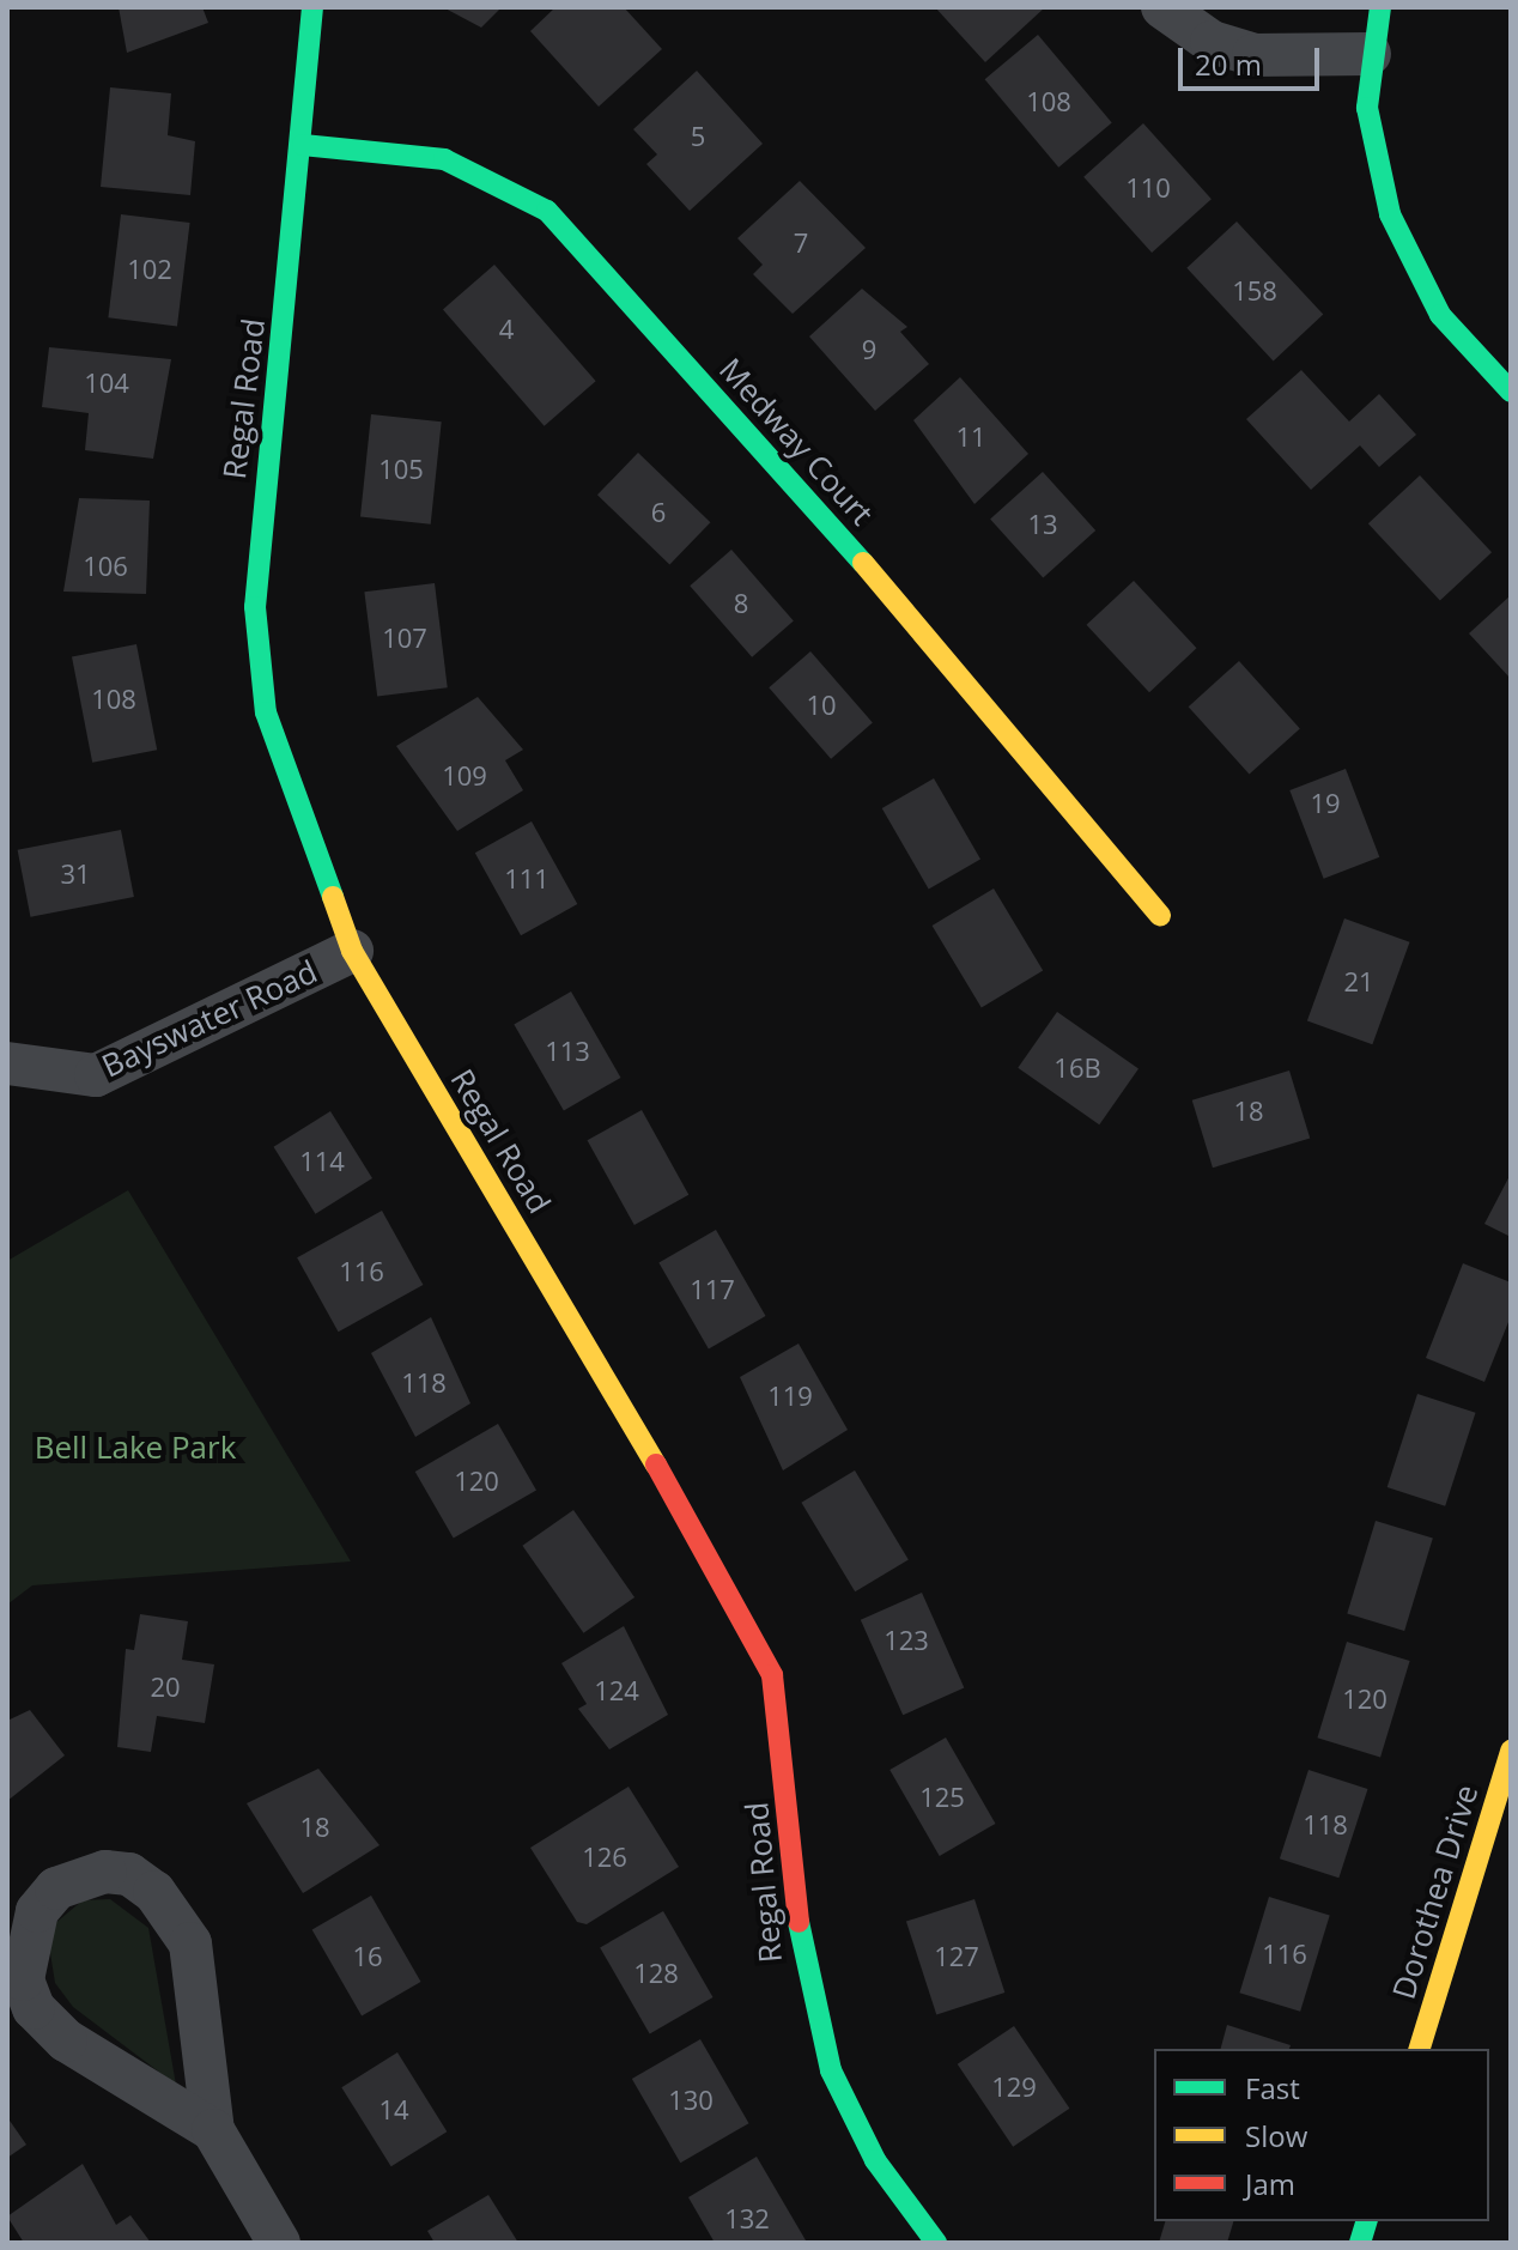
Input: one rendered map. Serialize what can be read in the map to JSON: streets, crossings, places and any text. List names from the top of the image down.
{
  "streets": {
    "street": [
      "Regal Road",
      "Medway Court",
      "Bayswater Road",
      "Dorothea Drive"
    ]
  },
  "crossings": [
    ["Regal Road", "Medway Court"],
    ["Regal Road", "Bayswater Road"]
  ],
  "parks": ["Bell Lake Park"],
  "house_numbers": [
    "108",
    "5",
    "110",
    "7",
    "102",
    "158",
    "4",
    "9",
    "104",
    "11",
    "105",
    "6",
    "13",
    "106",
    "8",
    "107",
    "108",
    "10",
    "109",
    "19",
    "31",
    "111",
    "21",
    "113",
    "16B",
    "18",
    "114",
    "116",
    "117",
    "118",
    "119",
    "120",
    "123",
    "20",
    "124",
    "120",
    "125",
    "118",
    "18",
    "126",
    "116",
    "16",
    "127",
    "128",
    "129",
    "130",
    "14",
    "132"
  ],
  "legend": ["Fast", "Slow", "Jam"],
  "scale_bar": "20 m"
}
